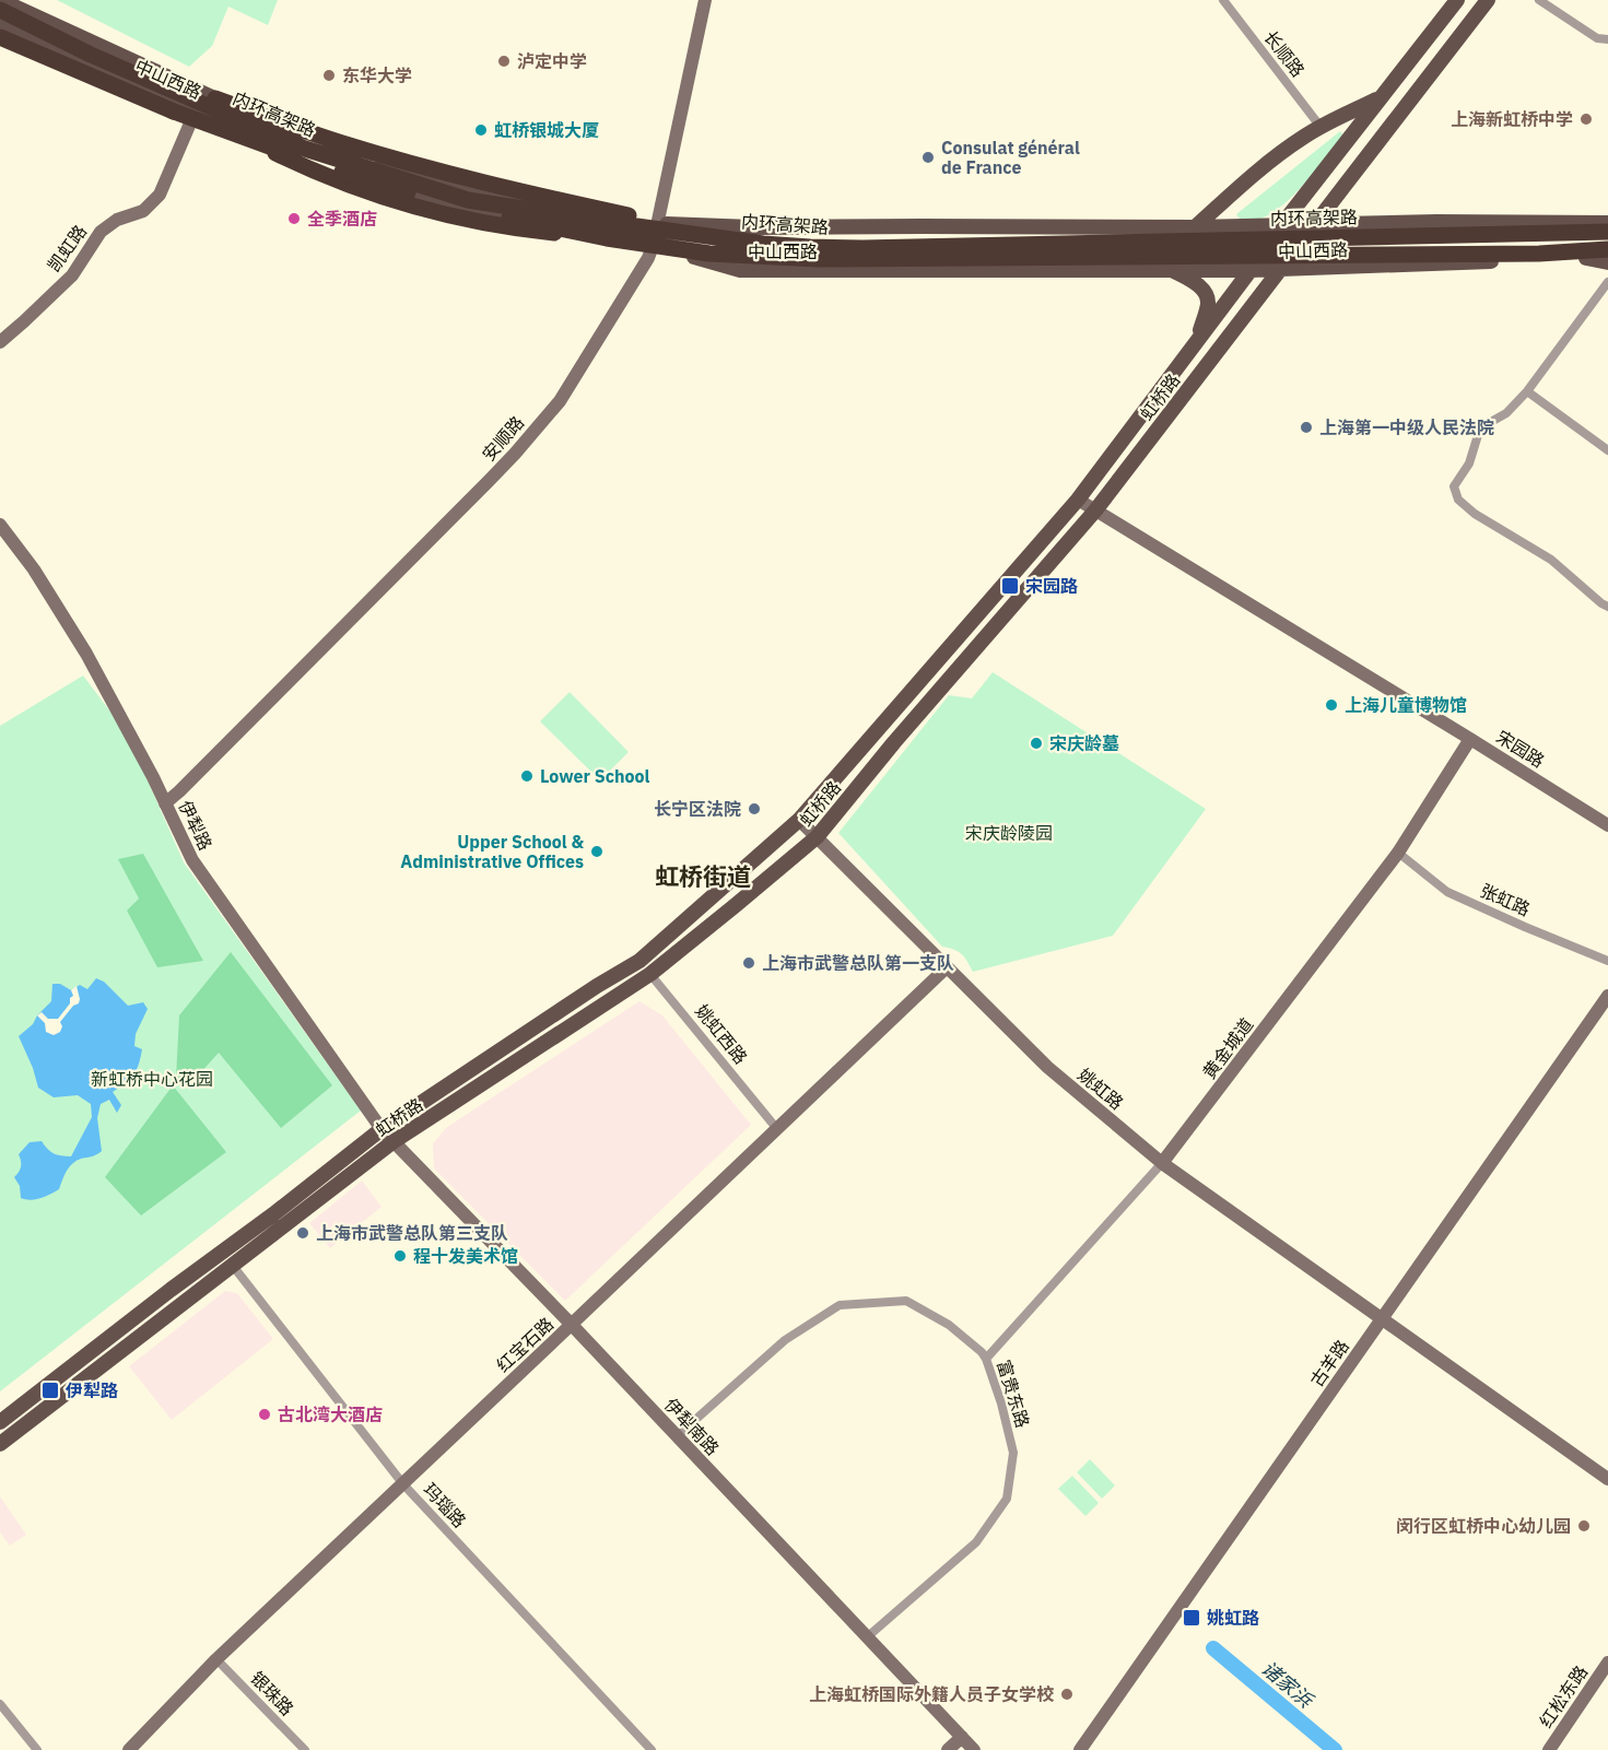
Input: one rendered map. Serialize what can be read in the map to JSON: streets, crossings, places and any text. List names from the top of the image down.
{
  "streets": {
    "highway": ["内环高架路"],
    "main road": ["中山西路", "虹桥路"],
    "street": [
      "长顺路",
      "凯虹路",
      "安顺路",
      "宋园路",
      "伊犁路",
      "张虹路",
      "姚虹西路",
      "黄金城道",
      "姚虹路",
      "红宝石路",
      "古羊路",
      "富贵东路",
      "伊犁南路",
      "玛瑙路",
      "银珠路",
      "红松东路"
    ]
  },
  "crossings": [
    ["中山西路", "内环高架路"],
    ["中山西路", "凯虹路"],
    ["中山西路", "虹桥路"],
    ["中山西路", "安顺路"],
    ["虹桥路", "宋园路"],
    ["虹桥路", "伊犁路"],
    ["虹桥路", "姚虹西路"],
    ["虹桥路", "姚虹路"],
    ["虹桥路", "伊犁南路"],
    ["虹桥路", "玛瑙路"],
    ["安顺路", "伊犁路"],
    ["宋园路", "黄金城道"],
    ["伊犁路", "伊犁南路"],
    ["张虹路", "黄金城道"],
    ["姚虹西路", "红宝石路"],
    ["黄金城道", "姚虹路"],
    ["黄金城道", "富贵东路"],
    ["姚虹路", "红宝石路"],
    ["姚虹路", "古羊路"],
    ["红宝石路", "伊犁南路"],
    ["红宝石路", "玛瑙路"],
    ["红宝石路", "银珠路"],
    ["富贵东路", "伊犁南路"]
  ],
  "districts": ["虹桥街道"],
  "water": ["诸家浜"],
  "parks": ["宋庆龄陵园", "新虹桥中心花园"],
  "places": {
    "other": [
      "泸定中学",
      "东华大学",
      "上海新虹桥中学",
      "虹桥银城大厦",
      "Consulat général de France",
      "全季酒店",
      "上海第一中级人民法院",
      "上海儿童博物馆",
      "宋庆龄墓",
      "Lower School",
      "长宁区法院",
      "Upper School & Administrative Offices",
      "上海市武警总队第一支队",
      "上海市武警总队第三支队",
      "程十发美术馆",
      "古北湾大酒店",
      "闵行区虹桥中心幼儿园",
      "上海虹桥国际外籍人员子女学校"
    ],
    "transit": ["宋园路", "伊犁路", "姚虹路"]
  }
}
